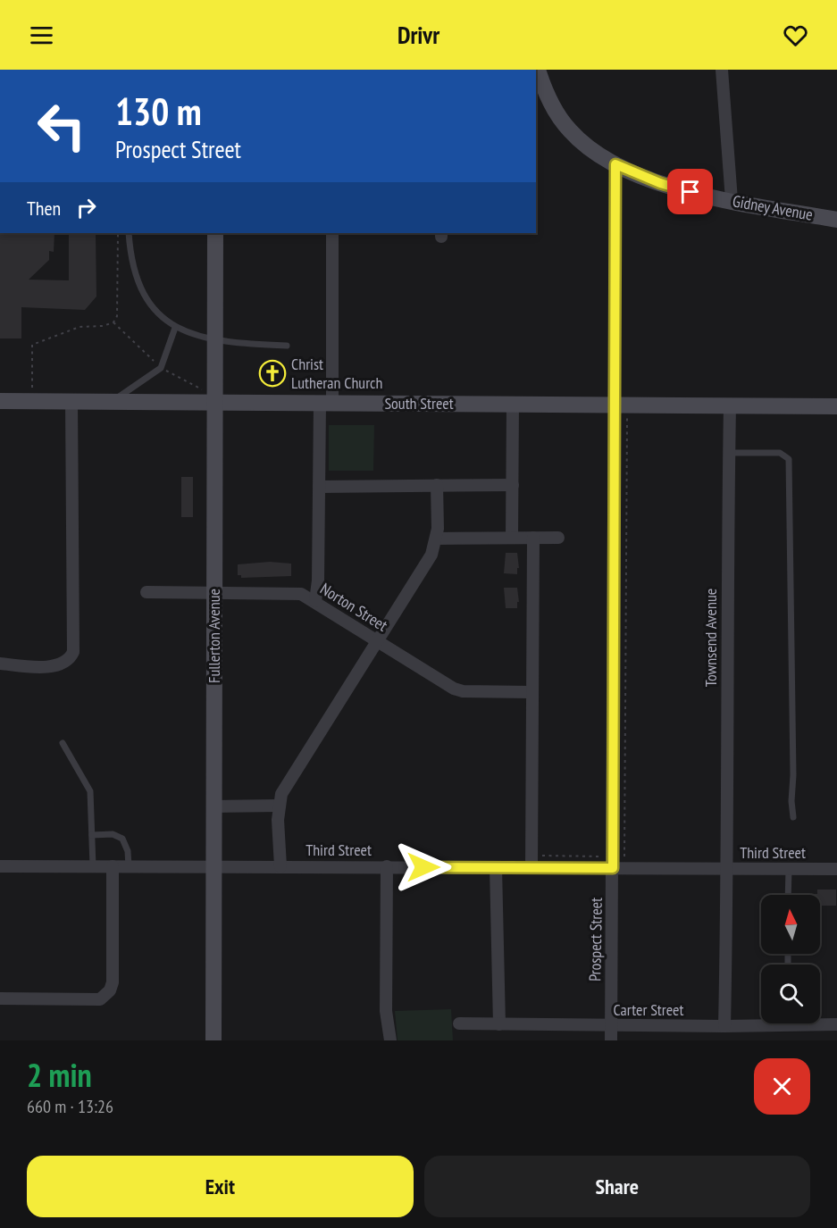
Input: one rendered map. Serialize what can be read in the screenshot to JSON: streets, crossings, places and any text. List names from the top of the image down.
{
  "streets": {
    "street": [
      "Gidney Avenue",
      "South Street",
      "Norton Street",
      "Fullerton Avenue",
      "Townsend Avenue",
      "Third Street",
      "Prospect Street",
      "Carter Street"
    ]
  },
  "crossings": [
    ["Gidney Avenue", "Prospect Street"],
    ["South Street", "Fullerton Avenue"],
    ["South Street", "Townsend Avenue"],
    ["South Street", "Prospect Street"],
    ["Norton Street", "Fullerton Avenue"],
    ["Fullerton Avenue", "Third Street"],
    ["Townsend Avenue", "Third Street"],
    ["Townsend Avenue", "Carter Street"],
    ["Third Street", "Prospect Street"],
    ["Prospect Street", "Carter Street"]
  ],
  "places": {
    "church": ["Christ Lutheran Church"]
  },
  "north": "top",
  "page": {
    "header": "Drivr",
    "turn": ["130 m", "Prospect Street"],
    "then": "Then",
    "heading": ["2 min", "660 m · 13:26"],
    "buttons": ["Exit", "Share"]
  }
}
